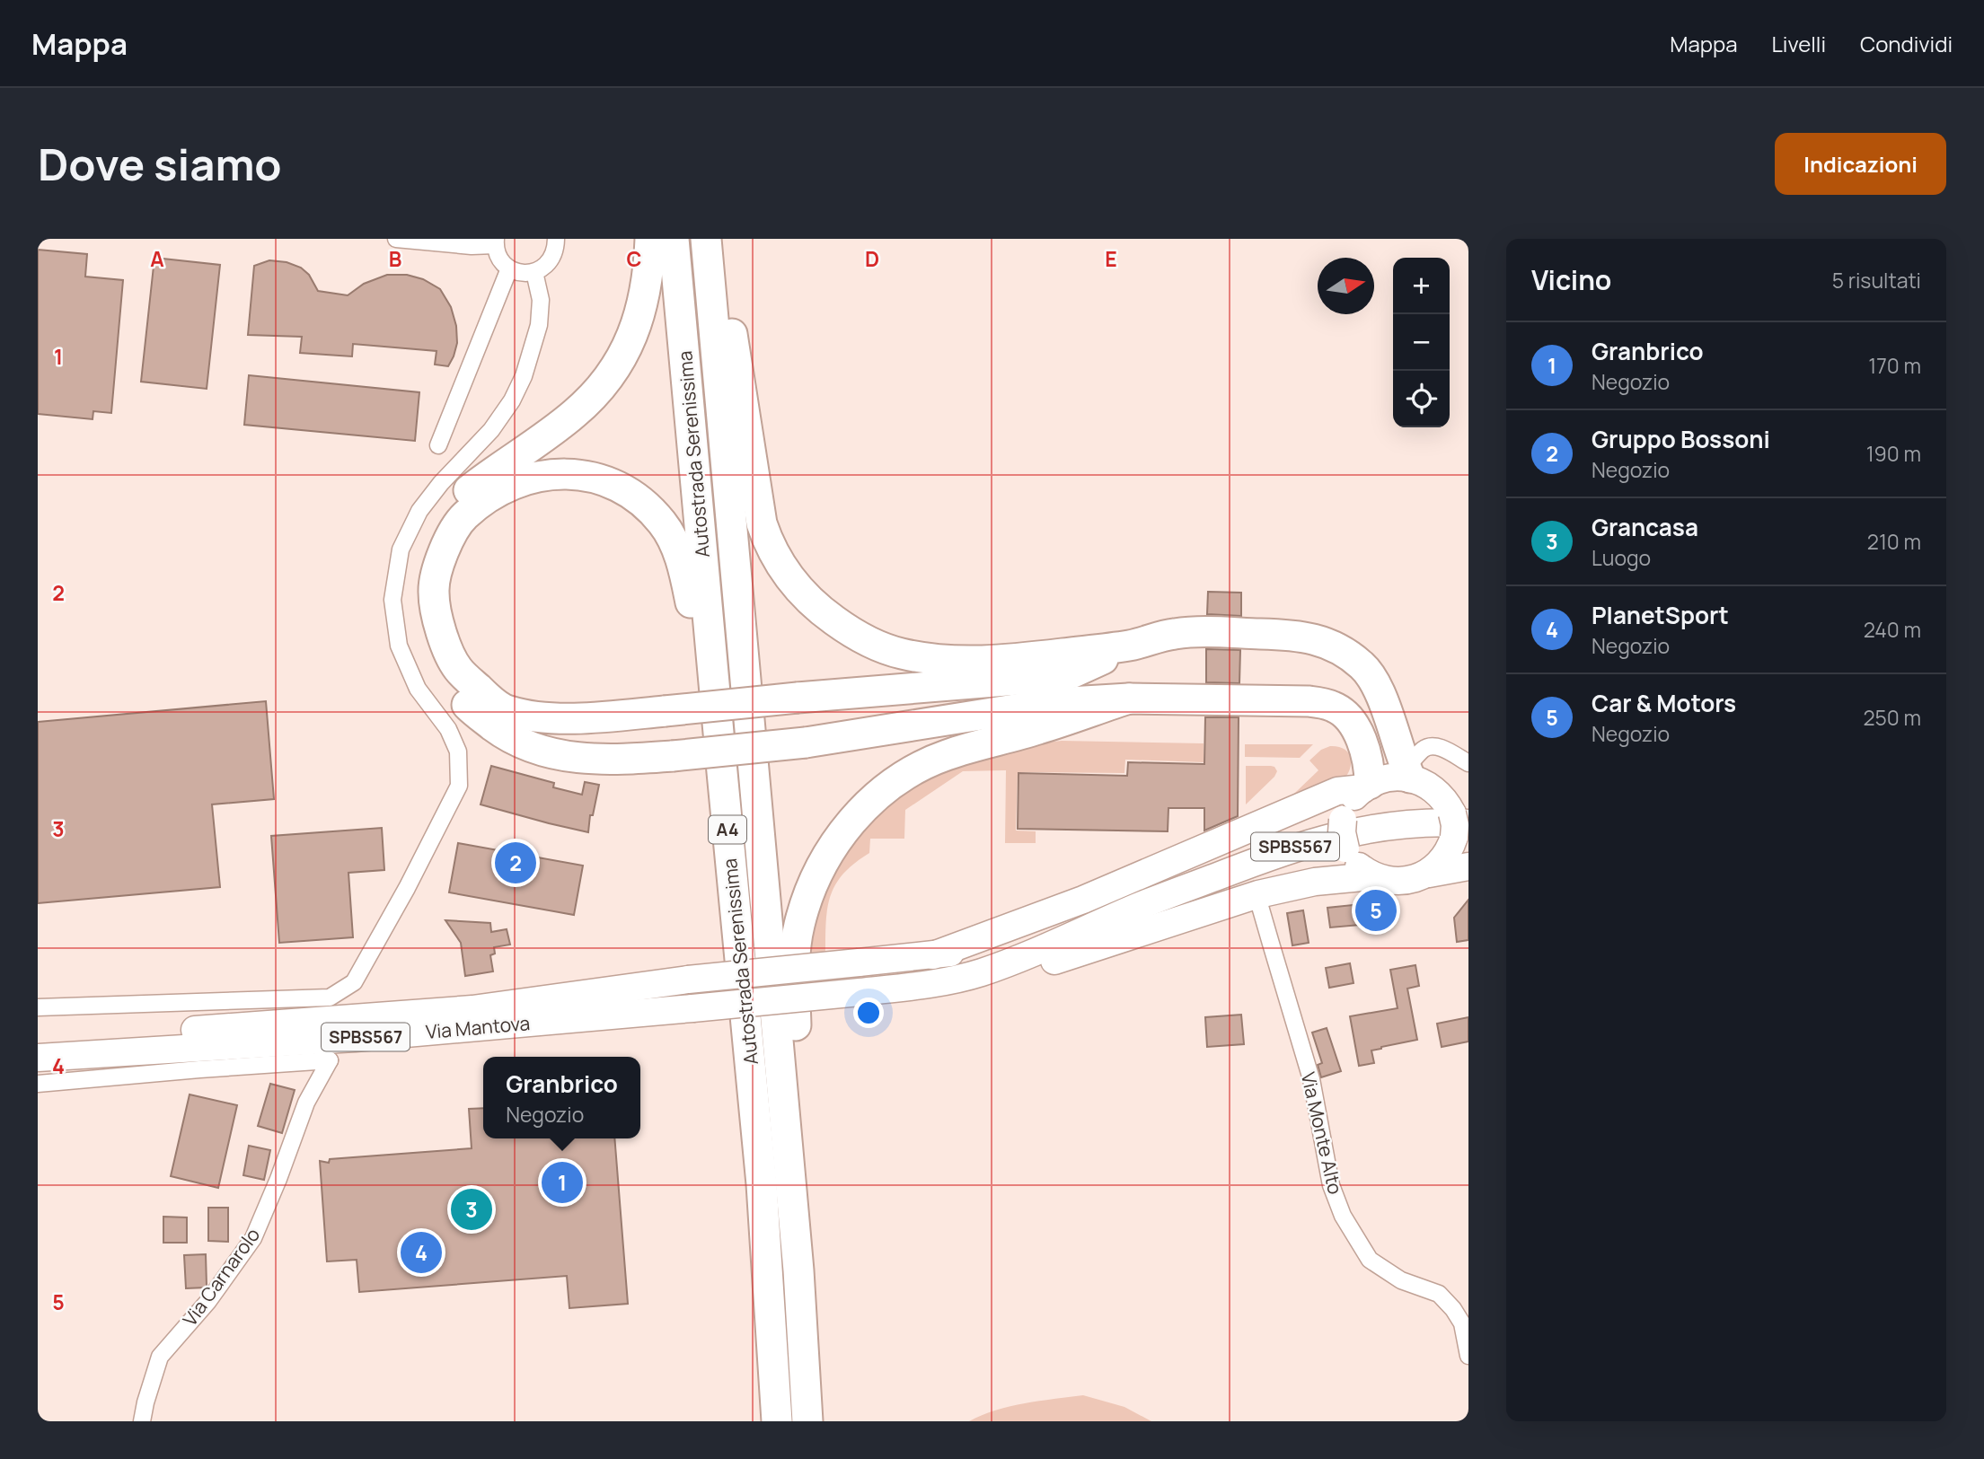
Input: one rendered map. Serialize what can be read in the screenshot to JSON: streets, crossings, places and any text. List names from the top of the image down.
{
  "streets": {
    "highway": [
      "Autostrada Serenissima",
      "A4",
      "SPBS567",
      "Via Mantova"
    ],
    "street": ["Via Monte Alto", "Via Carnarolo"]
  },
  "crossings": [
    ["SPBS567", "Via Mantova"]
  ],
  "north": "right",
  "page": {
    "header": "Mappa",
    "nav": ["Mappa", "Livelli", "Condividi"],
    "buttons": "Indicazioni",
    "title": "Dove siamo",
    "heading": ["Vicino", "5 risultati"],
    "map_buttons": ["+", "−"],
    "list": [
      {
        "mark": "1",
        "name": "Granbrico",
        "note": "Negozio",
        "value": "170 m"
      },
      {
        "mark": "2",
        "name": "Gruppo Bossoni",
        "note": "Negozio",
        "value": "190 m"
      },
      {
        "mark": "3",
        "name": "Grancasa",
        "note": "Luogo",
        "value": "210 m"
      },
      {
        "mark": "4",
        "name": "PlanetSport",
        "note": "Negozio",
        "value": "240 m"
      },
      {
        "mark": "5",
        "name": "Car & Motors",
        "note": "Negozio",
        "value": "250 m"
      }
    ],
    "pins": [
      "2",
      "5",
      "1",
      "3",
      "4"
    ],
    "popup": ["Granbrico", "Negozio"]
  },
  "grid": {
    "columns": [
      "A",
      "B",
      "C",
      "D",
      "E"
    ],
    "rows": [
      "1",
      "2",
      "3",
      "4",
      "5"
    ]
  }
}
